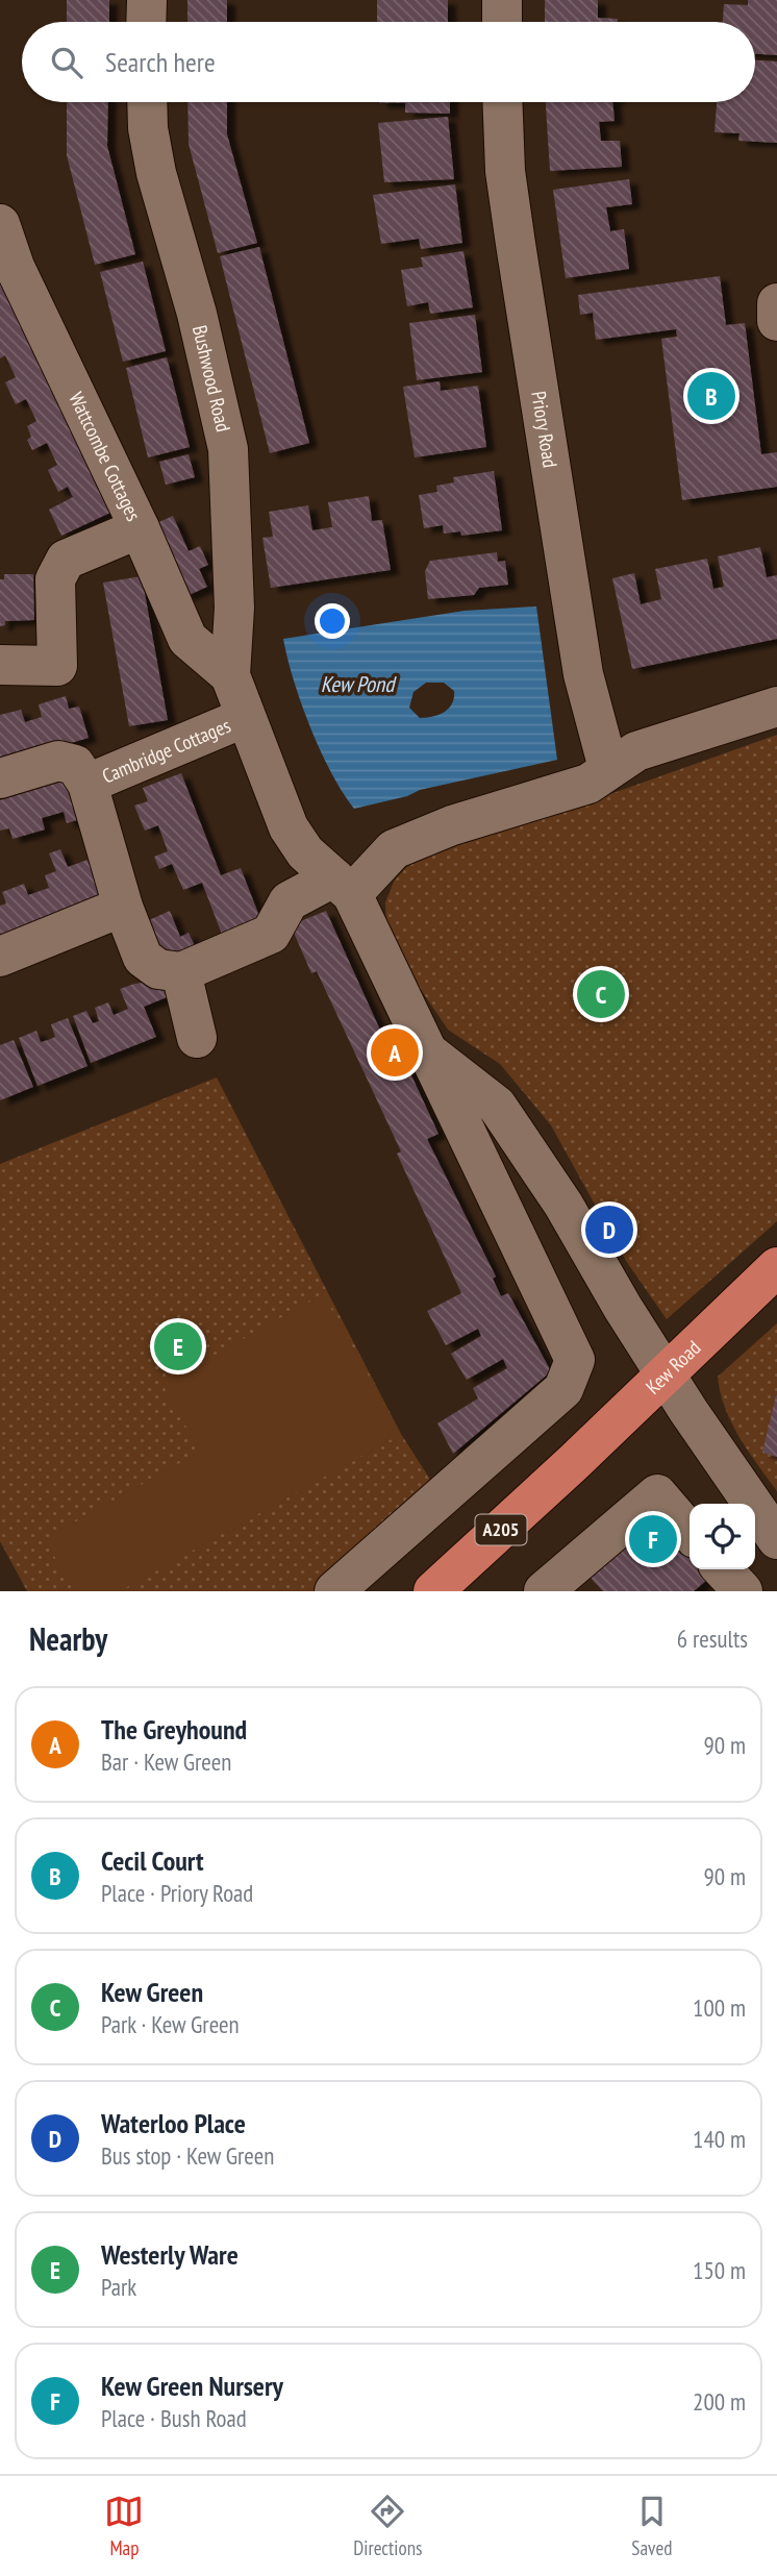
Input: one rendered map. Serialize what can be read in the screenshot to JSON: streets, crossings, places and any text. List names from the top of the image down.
{
  "streets": {
    "highway": ["Kew Road", "A205"],
    "street": [
      "Bushwood Road",
      "Priory Road",
      "Wattcombe Cottages",
      "Cambridge Cottages"
    ]
  },
  "crossings": [
    ["Bushwood Road", "Wattcombe Cottages"]
  ],
  "water": ["Kew Pond"],
  "page": {
    "search": "Search here",
    "pins": [
      "B",
      "C",
      "A",
      "D",
      "E",
      "F"
    ],
    "heading": ["Nearby", "6 results"],
    "list": [
      {
        "mark": "A",
        "name": "The Greyhound",
        "note": "Bar · Kew Green",
        "value": "90 m"
      },
      {
        "mark": "B",
        "name": "Cecil Court",
        "note": "Place · Priory Road",
        "value": "90 m"
      },
      {
        "mark": "C",
        "name": "Kew Green",
        "note": "Park · Kew Green",
        "value": "100 m"
      },
      {
        "mark": "D",
        "name": "Waterloo Place",
        "note": "Bus stop · Kew Green",
        "value": "140 m"
      },
      {
        "mark": "E",
        "name": "Westerly Ware",
        "note": "Park",
        "value": "150 m"
      },
      {
        "mark": "F",
        "name": "Kew Green Nursery",
        "note": "Place · Bush Road",
        "value": "200 m"
      }
    ],
    "nav": ["Map", "Directions", "Saved"]
  }
}
